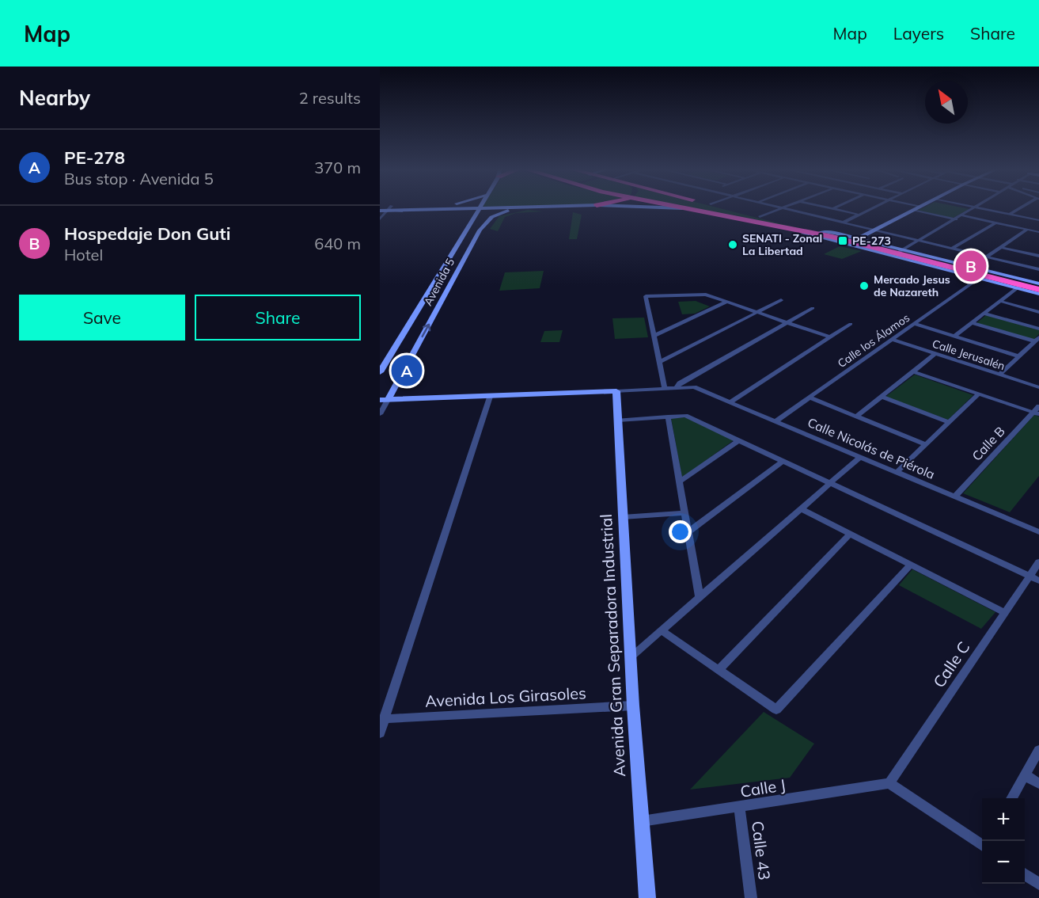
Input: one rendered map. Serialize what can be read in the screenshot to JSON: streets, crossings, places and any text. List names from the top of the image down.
{
  "streets": {
    "street": [
      "Avenida 5",
      "Calle los Álamos",
      "Calle Jerusalén",
      "Calle B",
      "Calle Nicolás de Piérola",
      "Avenida Gran Separadora Industrial",
      "Calle C",
      "Avenida Los Girasoles",
      "Calle J",
      "Calle 43"
    ]
  },
  "crossings": [
    ["Calle los Álamos", "Calle Jerusalén"],
    ["Calle los Álamos", "Calle Nicolás de Piérola"],
    ["Calle B", "Calle Nicolás de Piérola"],
    ["Avenida Gran Separadora Industrial", "Avenida Los Girasoles"],
    ["Avenida Gran Separadora Industrial", "Calle J"],
    ["Calle C", "Calle J"],
    ["Calle J", "Calle 43"]
  ],
  "places": {
    "transit": ["PE-273"],
    "other": ["SENATI - Zonal La Libertad", "Mercado Jesus de Nazareth"]
  },
  "north": "top left",
  "page": {
    "header": "Map",
    "nav": ["Map", "Layers", "Share"],
    "heading": ["Nearby", "2 results"],
    "list": [
      {
        "mark": "A",
        "name": "PE-278",
        "note": "Bus stop · Avenida 5",
        "value": "370 m"
      },
      {
        "mark": "B",
        "name": "Hospedaje Don Guti",
        "note": "Hotel",
        "value": "640 m"
      }
    ],
    "pins": ["B", "A"],
    "buttons": ["Save", "Share"],
    "map_buttons": ["+", "−"]
  }
}
